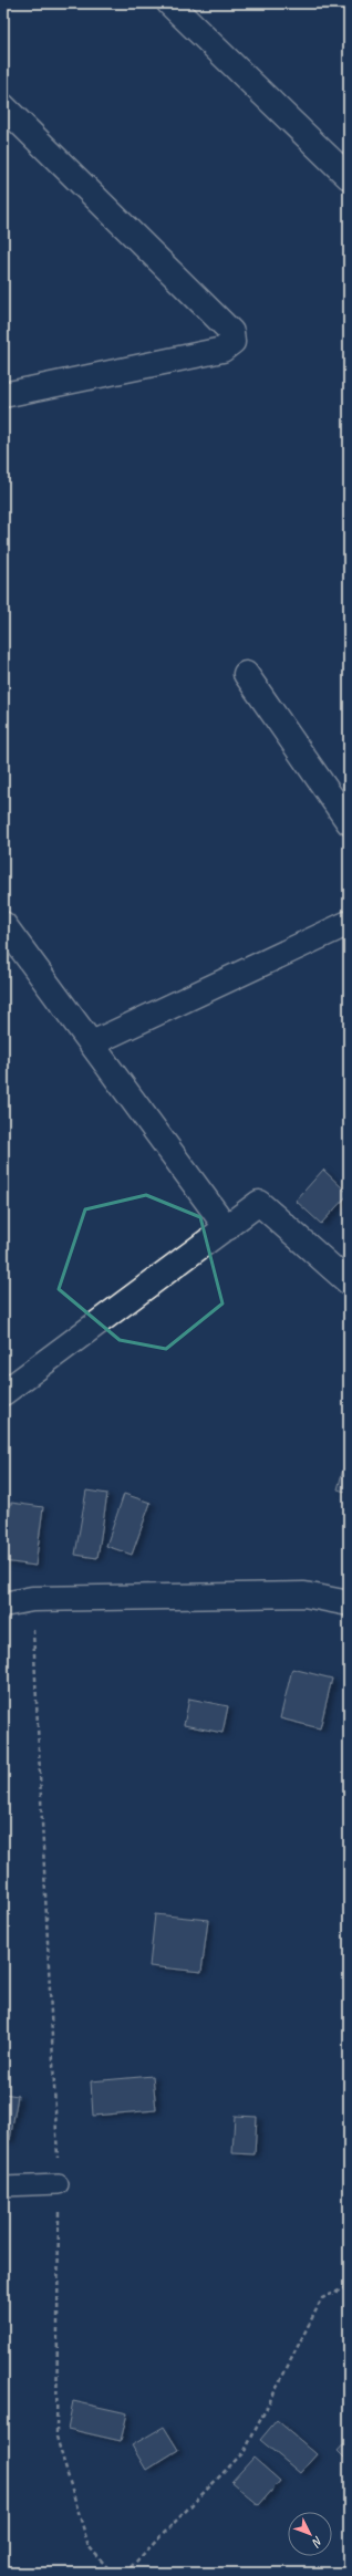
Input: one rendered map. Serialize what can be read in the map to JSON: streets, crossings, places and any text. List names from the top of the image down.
{
  "north": "bottom right"
}
